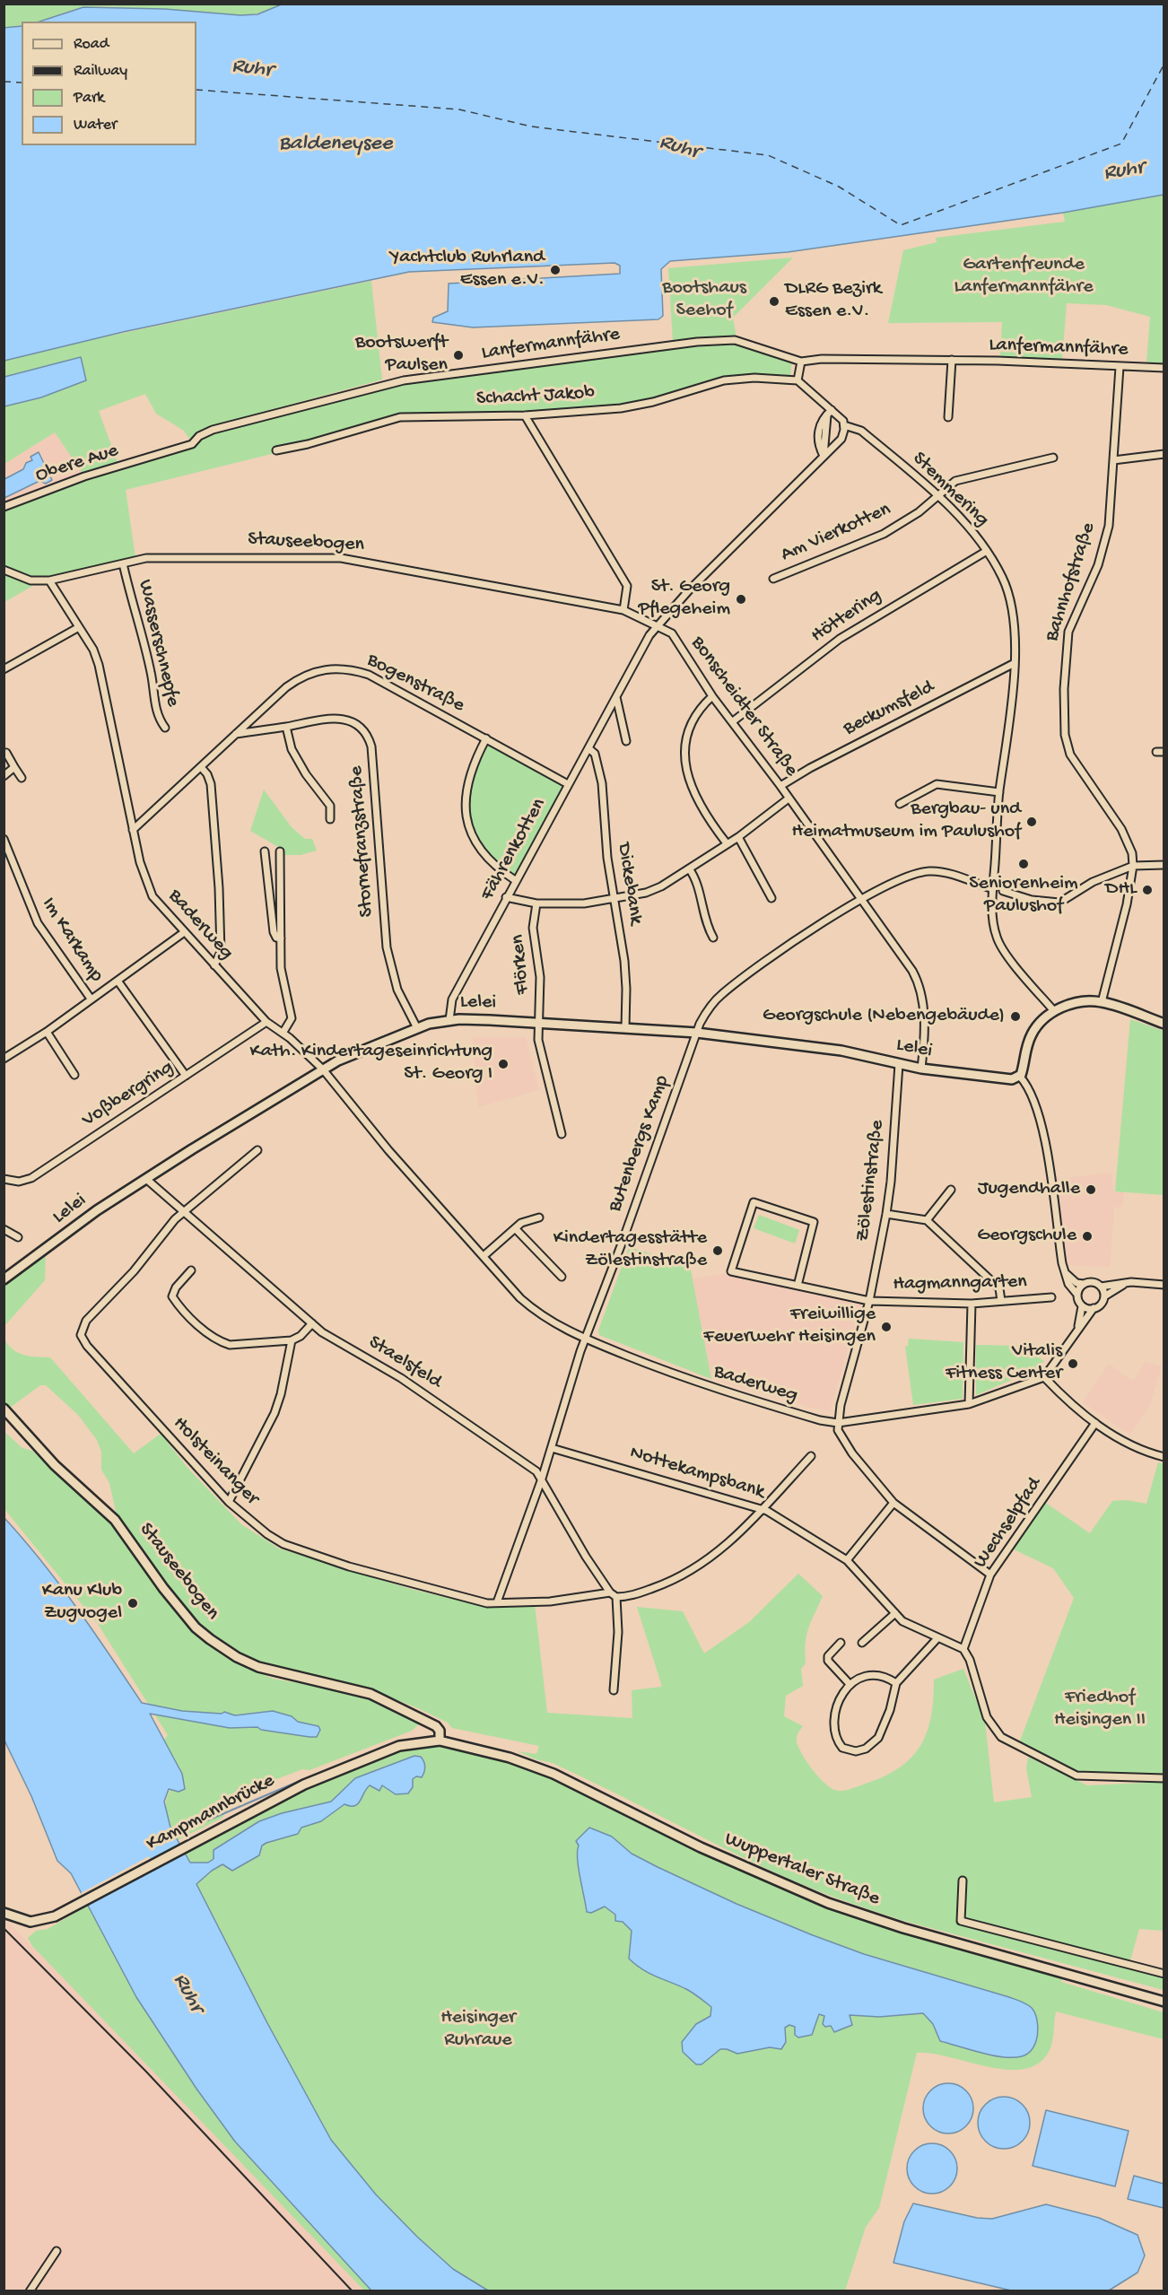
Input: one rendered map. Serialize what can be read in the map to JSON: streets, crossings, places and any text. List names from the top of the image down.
{
  "streets": {
    "street": [
      "Lanfermannfähre",
      "Schacht Jakob",
      "Obere Aue",
      "Stemmering",
      "Am Vierkotten",
      "Stauseebogen",
      "Bahnhofstraße",
      "Höttering",
      "Wasserschnepfe",
      "Bogenstraße",
      "Bonscheidter Straße",
      "Beckumsfeld",
      "Stornefranzstraße",
      "Fährenkotten",
      "Dickebank",
      "Baderweg",
      "Im Karkamp",
      "Flörken",
      "Lelei",
      "Voßbergring",
      "Butenbergs Kamp",
      "Zölestinstraße",
      "Hagmanngarten",
      "Staelsfeld",
      "Holsteinanger",
      "Nottekampsbank",
      "Wechselpfad",
      "Kampmannbrücke",
      "Wuppertaler Straße"
    ]
  },
  "crossings": [
    ["Lanfermannfähre", "Obere Aue"],
    ["Lanfermannfähre", "Bahnhofstraße"],
    ["Schacht Jakob", "Stemmering"],
    ["Stemmering", "Am Vierkotten"],
    ["Stemmering", "Höttering"],
    ["Stemmering", "Beckumsfeld"],
    ["Stemmering", "Fährenkotten"],
    ["Stemmering", "Butenbergs Kamp"],
    ["Stauseebogen", "Wasserschnepfe"],
    ["Stauseebogen", "Bonscheidter Straße"],
    ["Stauseebogen", "Baderweg"],
    ["Stauseebogen", "Kampmannbrücke"],
    ["Stauseebogen", "Wuppertaler Straße"],
    ["Höttering", "Bonscheidter Straße"],
    ["Bogenstraße", "Stornefranzstraße"],
    ["Bogenstraße", "Fährenkotten"],
    ["Bogenstraße", "Baderweg"],
    ["Bonscheidter Straße", "Beckumsfeld"],
    ["Bonscheidter Straße", "Fährenkotten"],
    ["Bonscheidter Straße", "Lelei"],
    ["Bonscheidter Straße", "Butenbergs Kamp"],
    ["Stornefranzstraße", "Lelei"],
    ["Fährenkotten", "Dickebank"],
    ["Fährenkotten", "Lelei"],
    ["Dickebank", "Lelei"],
    ["Baderweg", "Lelei"],
    ["Baderweg", "Voßbergring"],
    ["Baderweg", "Butenbergs Kamp"],
    ["Baderweg", "Zölestinstraße"],
    ["Flörken", "Lelei"],
    ["Lelei", "Butenbergs Kamp"],
    ["Lelei", "Zölestinstraße"],
    ["Lelei", "Staelsfeld"],
    ["Butenbergs Kamp", "Staelsfeld"],
    ["Butenbergs Kamp", "Holsteinanger"],
    ["Butenbergs Kamp", "Nottekampsbank"],
    ["Zölestinstraße", "Hagmanngarten"],
    ["Staelsfeld", "Holsteinanger"],
    ["Nottekampsbank", "Wechselpfad"],
    ["Kampmannbrücke", "Wuppertaler Straße"]
  ],
  "water": ["Ruhr", "Baldeneysee"],
  "parks": [
    "Gartenfreunde Lanfermannfähre",
    "Bootshaus Seehof",
    "Friedhof Heisingen II",
    "Heisinger Ruhraue"
  ],
  "places": [
    "Yachtclub Ruhrland Essen e.V.",
    "DLRG Bezirk Essen e.V.",
    "Bootswerft Paulsen",
    "St. Georg Pflegeheim",
    "Bergbau- und Heimatmuseum im Paulushof",
    "Seniorenheim Paulushof",
    "DHL",
    "Georgschule (Nebengebäude)",
    "Kath. Kindertageseinrichtung St. Georg I",
    "Jugendhalle",
    "Georgschule",
    "Kindertagesstätte Zölestinstraße",
    "Freiwillige Feuerwehr Heisingen",
    "Vitalis Fitness Center",
    "Kanu Klub Zugvogel"
  ],
  "legend": [
    "Road",
    "Railway",
    "Park",
    "Water"
  ]
}
